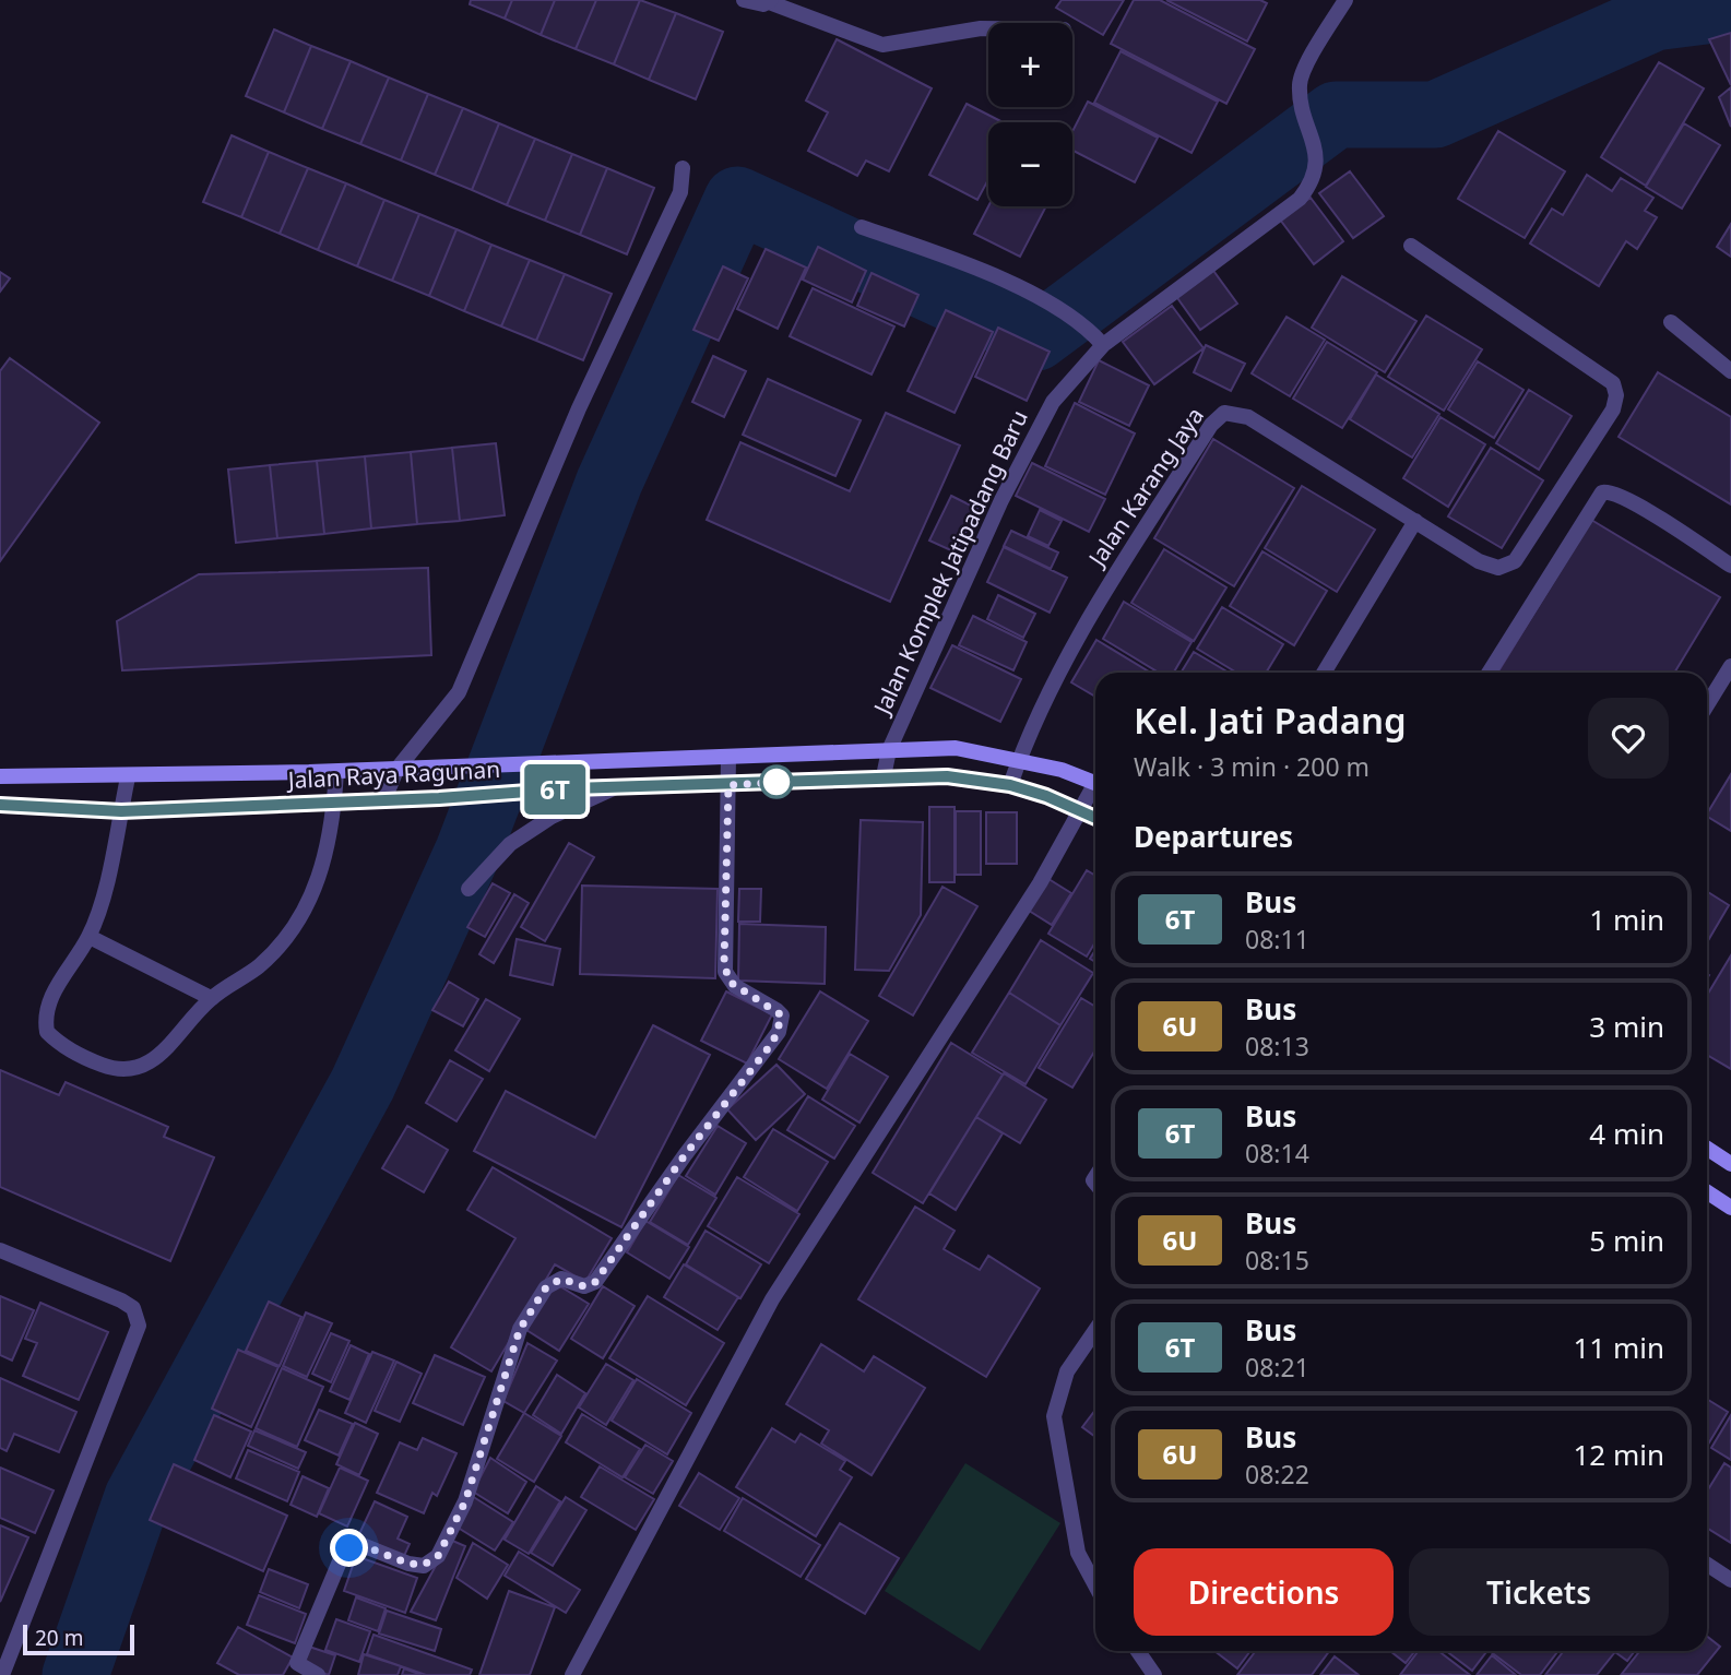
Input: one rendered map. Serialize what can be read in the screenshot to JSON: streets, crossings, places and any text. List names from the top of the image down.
{
  "streets": {
    "main road": ["Jalan Raya Ragunan"],
    "street": ["Jalan Karang Jaya", "Jalan Komplek Jatipadang Baru"]
  },
  "crossings": [
    ["Jalan Karang Jaya", "Jalan Raya Ragunan"],
    ["Jalan Komplek Jatipadang Baru", "Jalan Raya Ragunan"]
  ],
  "lines": ["bus line 6T"],
  "scale_bar": "20 m",
  "page": {
    "on_map": "6T",
    "map_buttons": ["+", "−"],
    "heading": [
      ["Kel. Jati Padang", "Walk · 3 min · 200 m"],
      "Departures"
    ],
    "list": [
      {
        "mark": "6T",
        "name": "Bus",
        "note": "08:11",
        "value": "1 min"
      },
      {
        "mark": "6U",
        "name": "Bus",
        "note": "08:13",
        "value": "3 min"
      },
      {
        "mark": "6T",
        "name": "Bus",
        "note": "08:14",
        "value": "4 min"
      },
      {
        "mark": "6U",
        "name": "Bus",
        "note": "08:15",
        "value": "5 min"
      },
      {
        "mark": "6T",
        "name": "Bus",
        "note": "08:21",
        "value": "11 min"
      },
      {
        "mark": "6U",
        "name": "Bus",
        "note": "08:22",
        "value": "12 min"
      }
    ],
    "buttons": ["Directions", "Tickets"],
    "scale": "20 m"
  }
}
